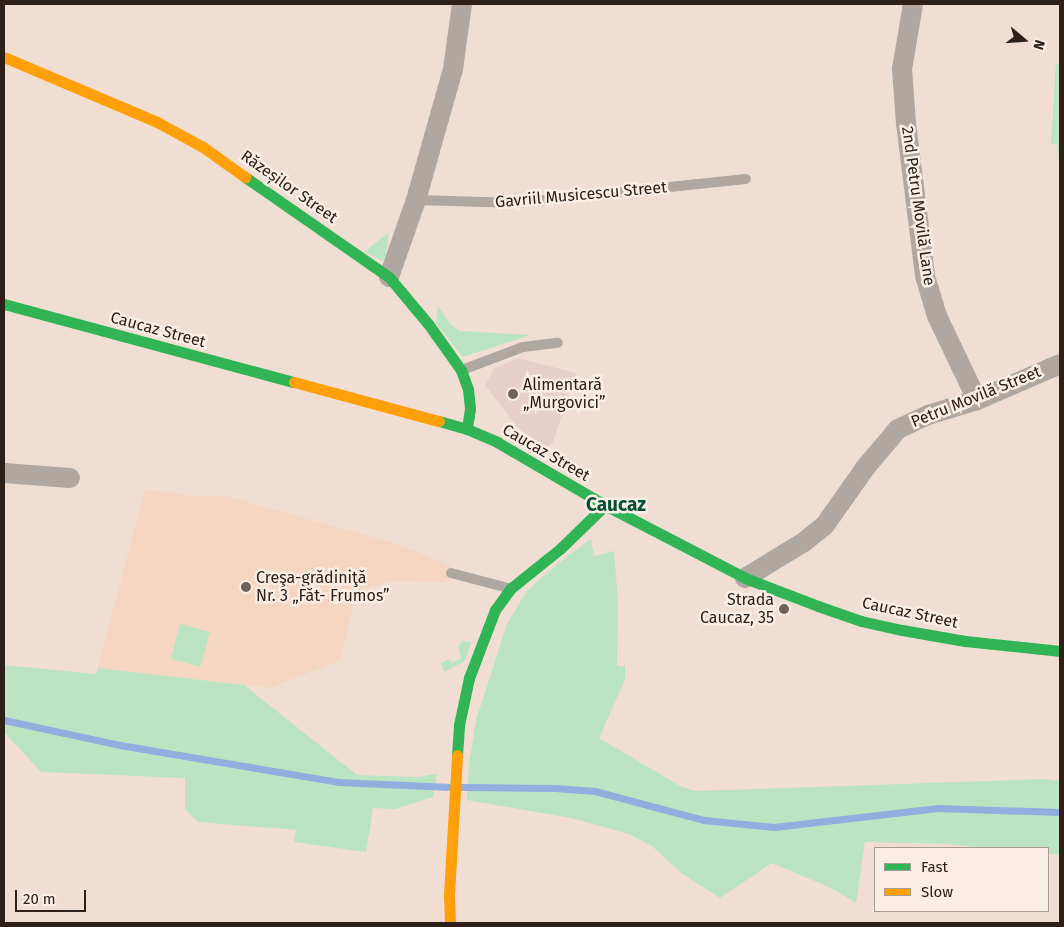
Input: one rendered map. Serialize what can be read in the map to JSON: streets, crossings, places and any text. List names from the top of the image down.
{
  "streets": {
    "street": [
      "Răzeșilor Street",
      "2nd Petru Movilă Lane",
      "Caucaz Street",
      "Petru Movilă Street"
    ],
    "lane": ["Gavriil Musicescu Street"]
  },
  "crossings": [
    ["Răzeșilor Street", "Caucaz Street"],
    ["2nd Petru Movilă Lane", "Petru Movilă Street"],
    ["Caucaz Street", "Petru Movilă Street"]
  ],
  "districts": ["Caucaz"],
  "places": ["Alimentară „Murgovici”", "Creşa-grădiniţă Nr. 3 „Făt- Frumos”", "Strada Caucaz, 35"],
  "legend": ["Fast", "Slow"],
  "scale_bar": "20 m",
  "north": "right"
}
